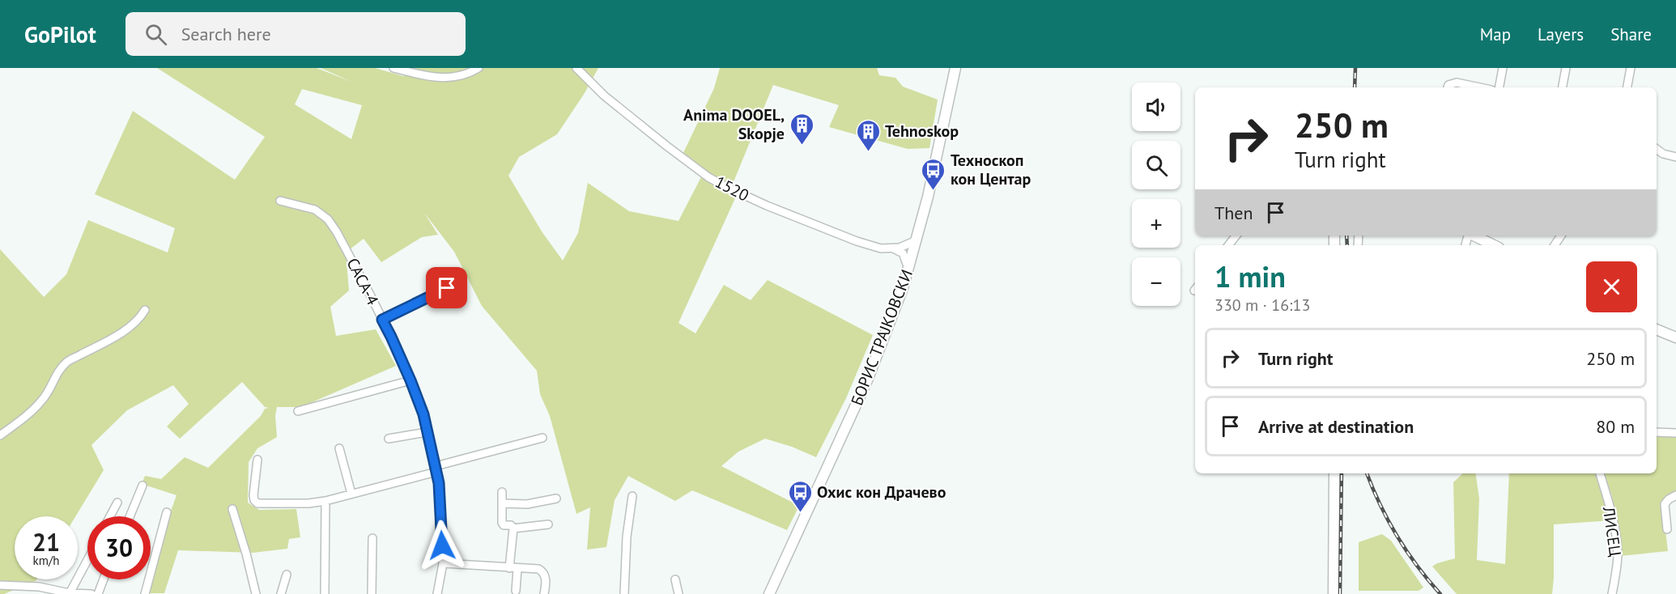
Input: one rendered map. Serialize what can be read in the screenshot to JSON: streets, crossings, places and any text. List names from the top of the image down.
{
  "streets": {
    "main road": ["БОРИС ТРАЈКОВСКИ"],
    "street": ["1520", "САСА-4", "ЛИСЕЦ"]
  },
  "crossings": [
    ["1520", "БОРИС ТРАЈКОВСКИ"]
  ],
  "places": {
    "building": ["Anima DOOEL, Skopje", "Tehnoskop"],
    "bus stop": ["Техноскоп кон Центар", "Охис кон Драчево"]
  },
  "page": {
    "header": "GoPilot",
    "search": "Search here",
    "nav": ["Map", "Layers", "Share"],
    "map_buttons": ["+", "−"],
    "turn": ["250 m", "Turn right"],
    "then": "Then",
    "heading": ["1 min", "330 m · 16:13"],
    "list": [
      {
        "name": "Turn right",
        "value": "250 m"
      },
      {
        "name": "Arrive at destination",
        "value": "80 m"
      }
    ],
    "speed": "21 km/h",
    "limit": "30"
  }
}
